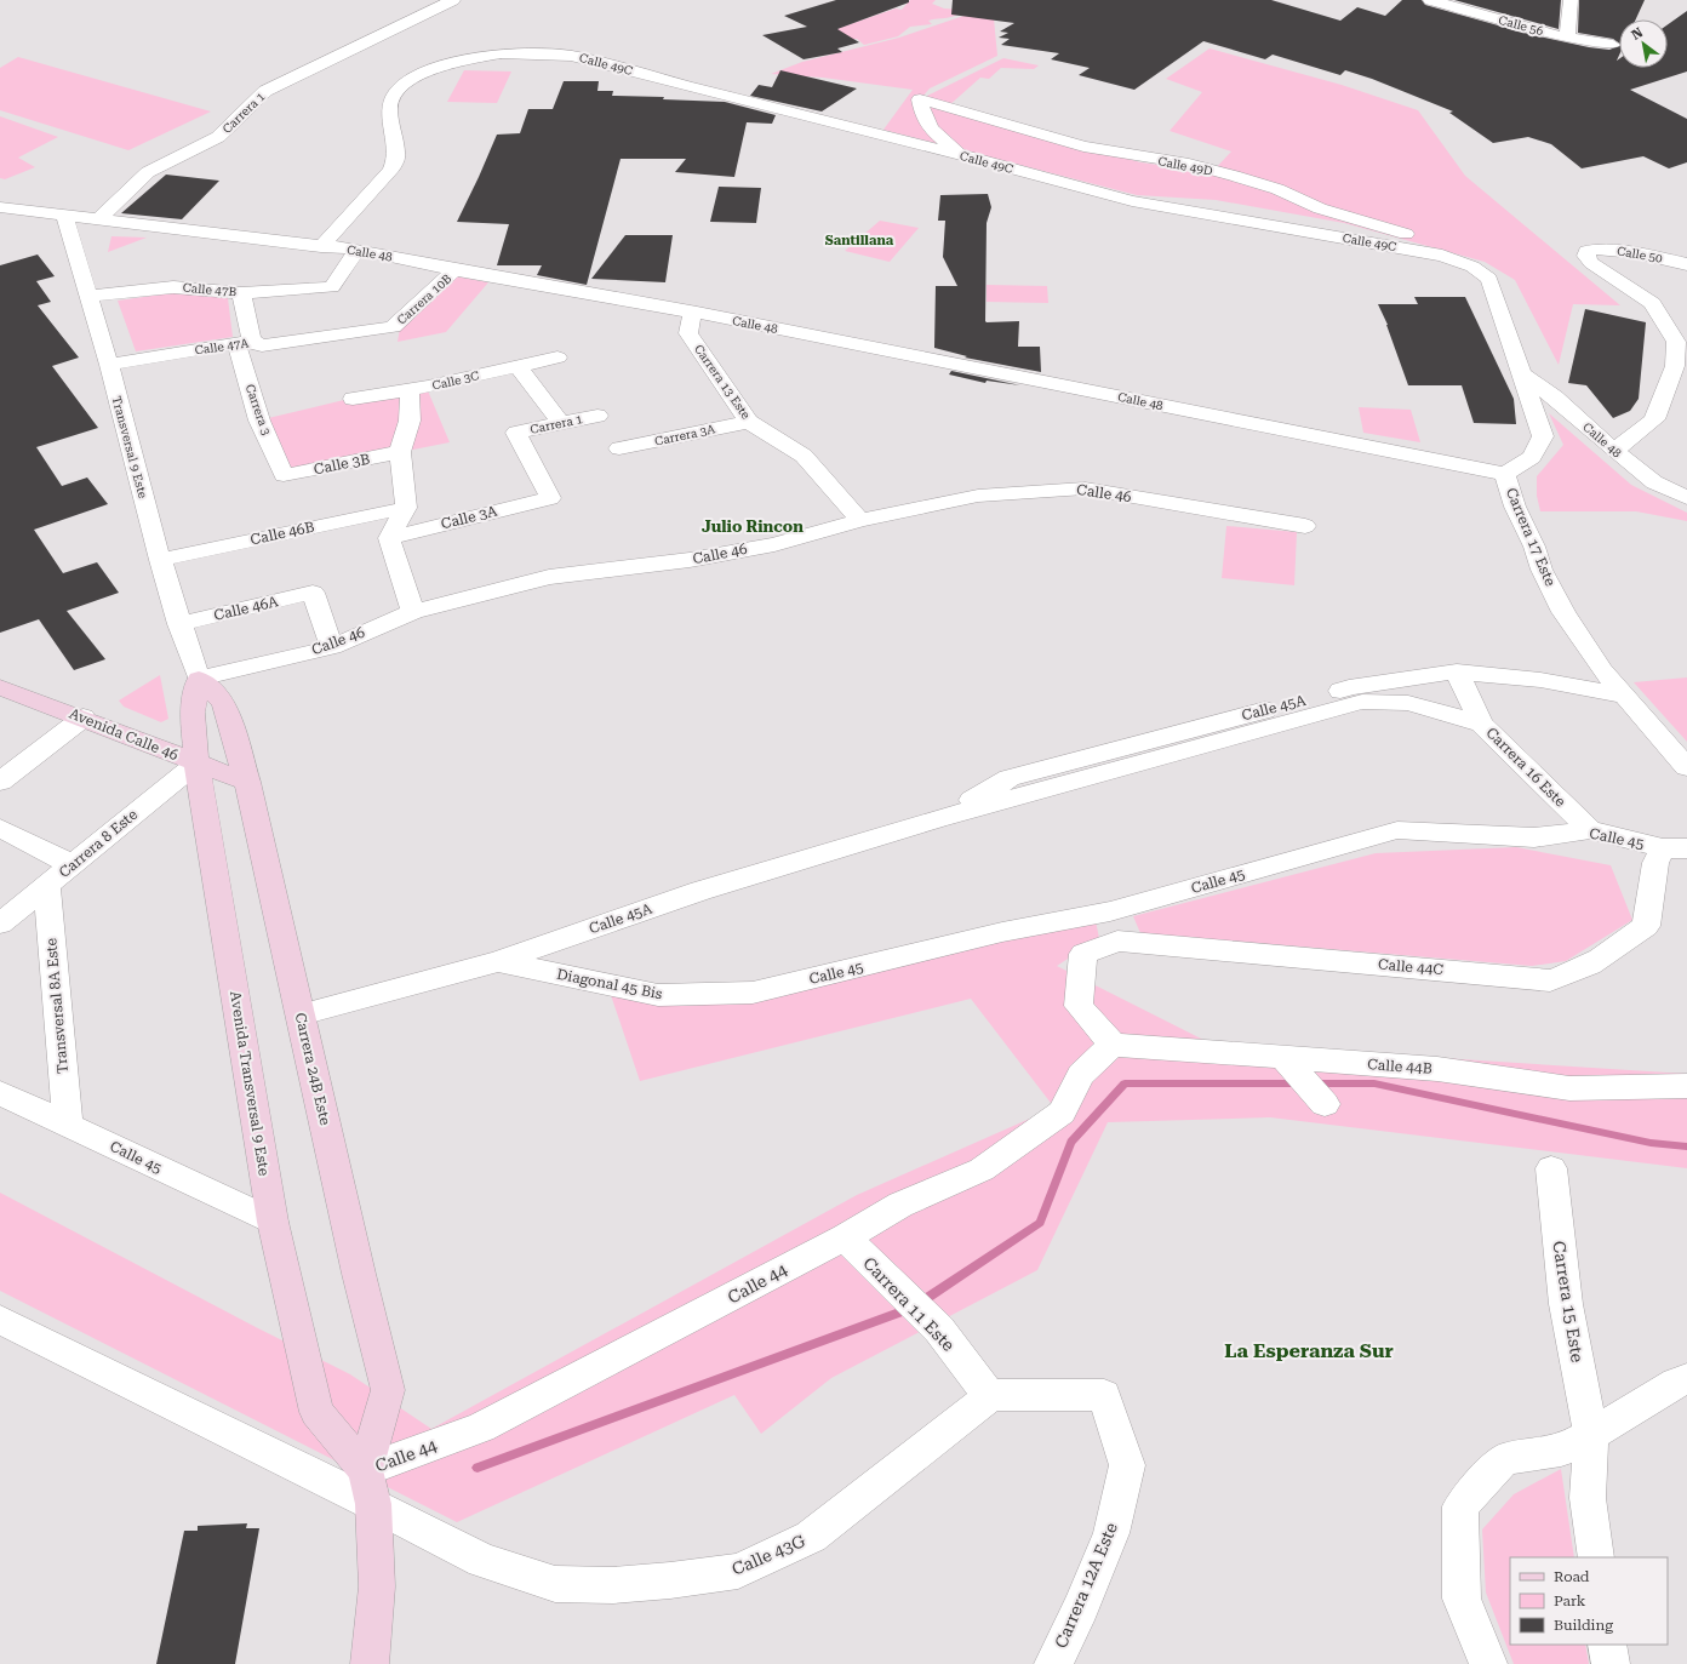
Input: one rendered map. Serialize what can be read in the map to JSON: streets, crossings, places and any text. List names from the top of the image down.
{
  "streets": {
    "main road": ["Avenida Calle 46", "Carrera 24B Este", "Avenida Transversal 9 Este"],
    "street": [
      "Calle 56",
      "Calle 49C",
      "Carrera 1",
      "Calle 49D",
      "Calle 48",
      "Calle 50",
      "Calle 47B",
      "Carrera 10B",
      "Calle 47A",
      "Calle 3C",
      "Carrera 13 Este",
      "Carrera 3",
      "Carrera 3A",
      "Transversal 9 Este",
      "Calle 3B",
      "Calle 46",
      "Calle 3A",
      "Calle 46B",
      "Carrera 17 Este",
      "Calle 46A",
      "Calle 45A",
      "Carrera 16 Este",
      "Calle 45",
      "Carrera 8 Este",
      "Calle 44C",
      "Diagonal 45 Bis",
      "Transversal 8A Este",
      "Calle 44B",
      "Calle 44",
      "Carrera 15 Este",
      "Carrera 11 Este",
      "Calle 43G",
      "Carrera 12A Este"
    ]
  },
  "crossings": [
    ["Calle 49C", "Calle 49D"],
    ["Calle 49C", "Calle 48"],
    ["Calle 49C", "Carrera 17 Este"],
    ["Carrera 1", "Calle 48"],
    ["Carrera 1", "Calle 3A"],
    ["Calle 48", "Calle 50"],
    ["Calle 48", "Calle 47B"],
    ["Calle 48", "Carrera 10B"],
    ["Calle 48", "Carrera 13 Este"],
    ["Calle 48", "Transversal 9 Este"],
    ["Calle 48", "Carrera 17 Este"],
    ["Calle 47B", "Carrera 3"],
    ["Calle 47B", "Transversal 9 Este"],
    ["Carrera 10B", "Calle 47A"],
    ["Calle 47A", "Carrera 3"],
    ["Calle 47A", "Transversal 9 Este"],
    ["Carrera 13 Este", "Carrera 3A"],
    ["Carrera 13 Este", "Calle 46"],
    ["Carrera 3", "Calle 3B"],
    ["Transversal 9 Este", "Calle 46"],
    ["Transversal 9 Este", "Calle 46B"],
    ["Transversal 9 Este", "Calle 46A"],
    ["Transversal 9 Este", "Carrera 24B Este"],
    ["Transversal 9 Este", "Avenida Transversal 9 Este"],
    ["Calle 46", "Calle 46A"],
    ["Calle 46", "Carrera 24B Este"],
    ["Calle 46", "Avenida Transversal 9 Este"],
    ["Carrera 17 Este", "Calle 45A"],
    ["Calle 45A", "Carrera 16 Este"],
    ["Calle 45A", "Diagonal 45 Bis"],
    ["Calle 45A", "Carrera 24B Este"],
    ["Avenida Calle 46", "Carrera 8 Este"],
    ["Avenida Calle 46", "Carrera 24B Este"],
    ["Avenida Calle 46", "Avenida Transversal 9 Este"],
    ["Carrera 16 Este", "Calle 45"],
    ["Calle 45", "Calle 44C"],
    ["Calle 45", "Diagonal 45 Bis"],
    ["Calle 45", "Transversal 8A Este"],
    ["Calle 45", "Avenida Transversal 9 Este"],
    ["Carrera 8 Este", "Transversal 8A Este"],
    ["Carrera 8 Este", "Avenida Transversal 9 Este"],
    ["Calle 44C", "Calle 44B"],
    ["Calle 44C", "Calle 44"],
    ["Calle 44B", "Calle 44"],
    ["Carrera 24B Este", "Avenida Transversal 9 Este"],
    ["Carrera 24B Este", "Calle 44"],
    ["Avenida Transversal 9 Este", "Calle 44"],
    ["Calle 44", "Carrera 11 Este"],
    ["Carrera 11 Este", "Calle 43G"],
    ["Carrera 11 Este", "Carrera 12A Este"],
    ["Calle 43G", "Carrera 12A Este"]
  ],
  "districts": ["Santillana", "Julio Rincon", "La Esperanza Sur"],
  "legend": ["Road", "Park", "Building"],
  "north": "top left"
}
